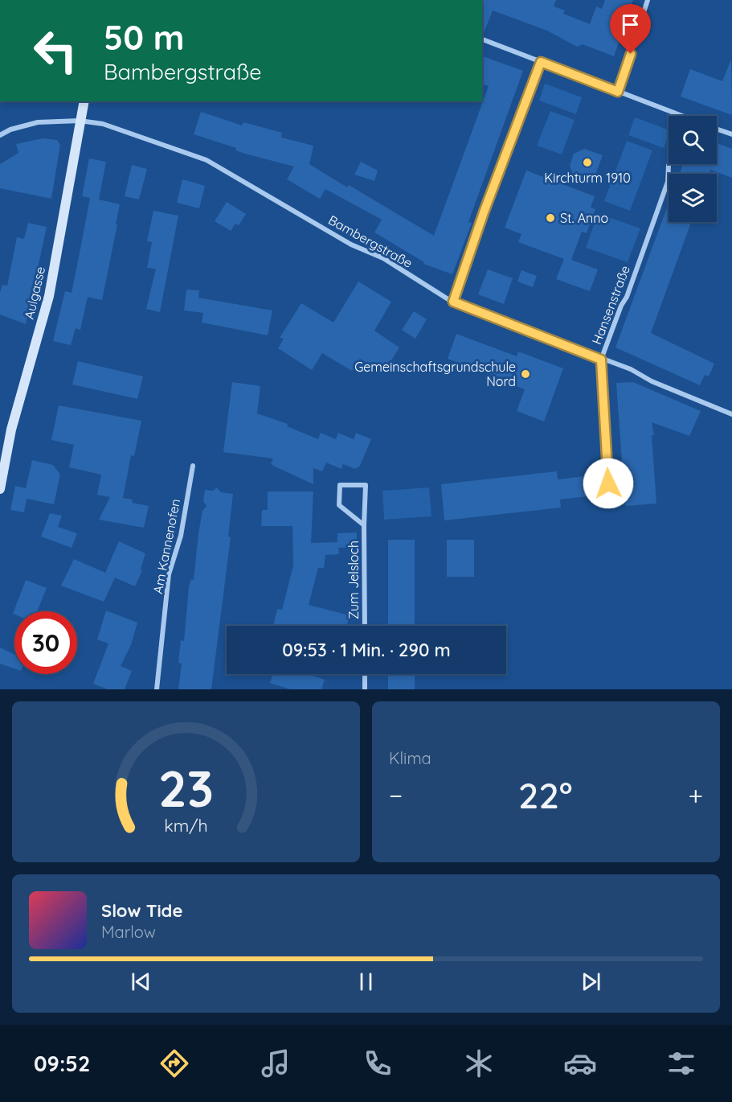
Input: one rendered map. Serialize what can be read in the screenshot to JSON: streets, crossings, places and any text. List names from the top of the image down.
{
  "streets": {
    "main road": ["Aulgasse"],
    "street": [
      "Bambergstraße",
      "Hansenstraße",
      "Am Kannenofen",
      "Zum Jelsloch"
    ]
  },
  "crossings": [
    ["Bambergstraße", "Aulgasse"],
    ["Bambergstraße", "Hansenstraße"]
  ],
  "places": ["Kirchturm 1910", "St. Anno", "Gemeinschaftsgrundschule Nord"],
  "page": {
    "turn": ["50 m", "Bambergstraße"],
    "limit": "30",
    "trip": "09:53 · 1 Min. · 290 m",
    "tile": "Klima",
    "heat": ["−", "22°", "+"],
    "song": ["Slow Tide", "Marlow"],
    "tabs": "09:52",
    "gauge": ["23", "km/h"]
  }
}
